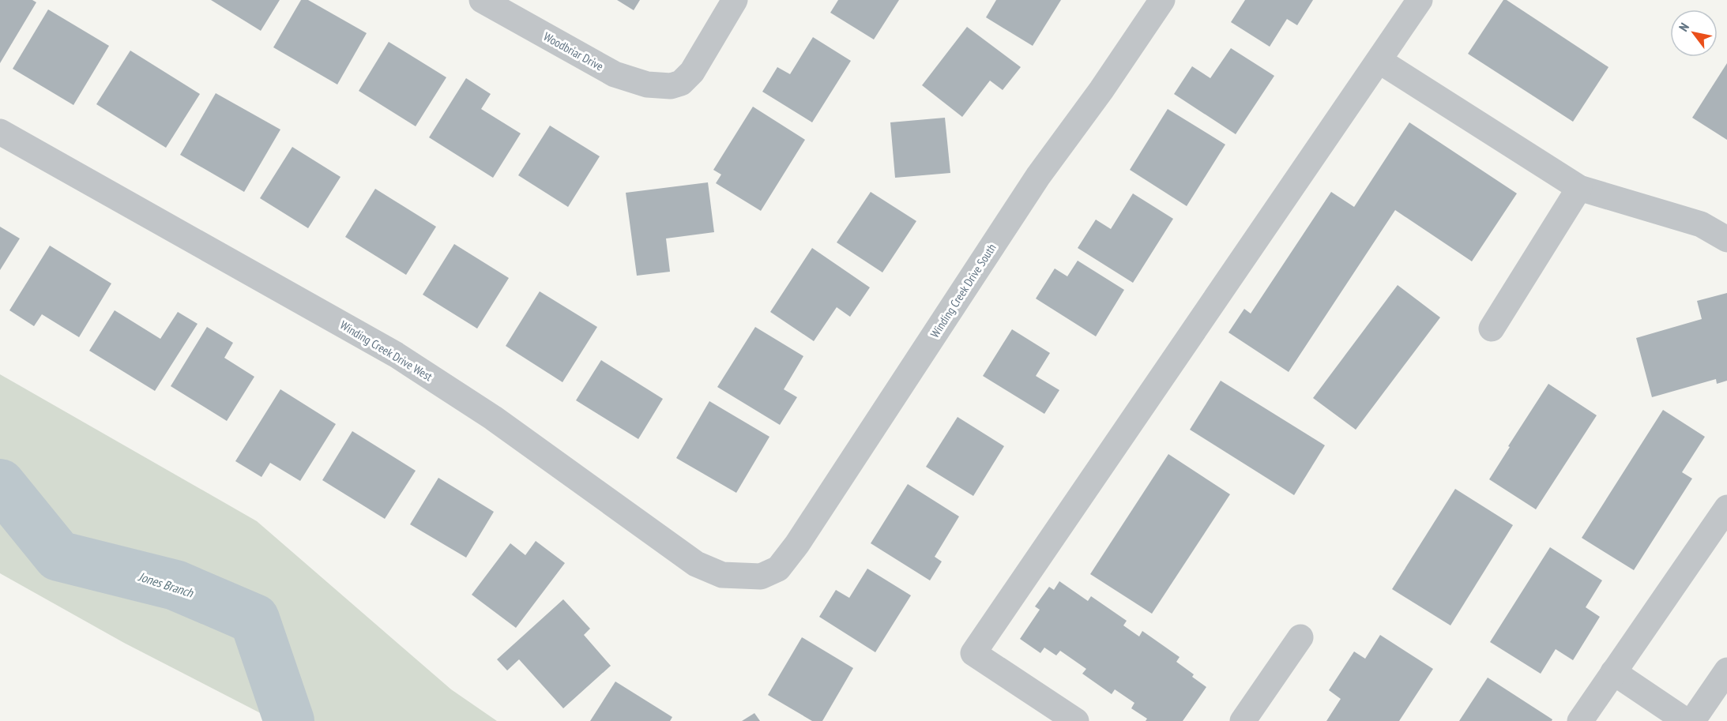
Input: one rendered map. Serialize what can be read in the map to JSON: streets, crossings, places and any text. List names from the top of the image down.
{
  "streets": {
    "street": ["Woodbriar Drive", "Winding Creek Drive South", "Winding Creek Drive West"]
  },
  "crossings": [
    ["Winding Creek Drive South", "Winding Creek Drive West"]
  ],
  "water": ["Jones Branch"],
  "north": "top left"
}
